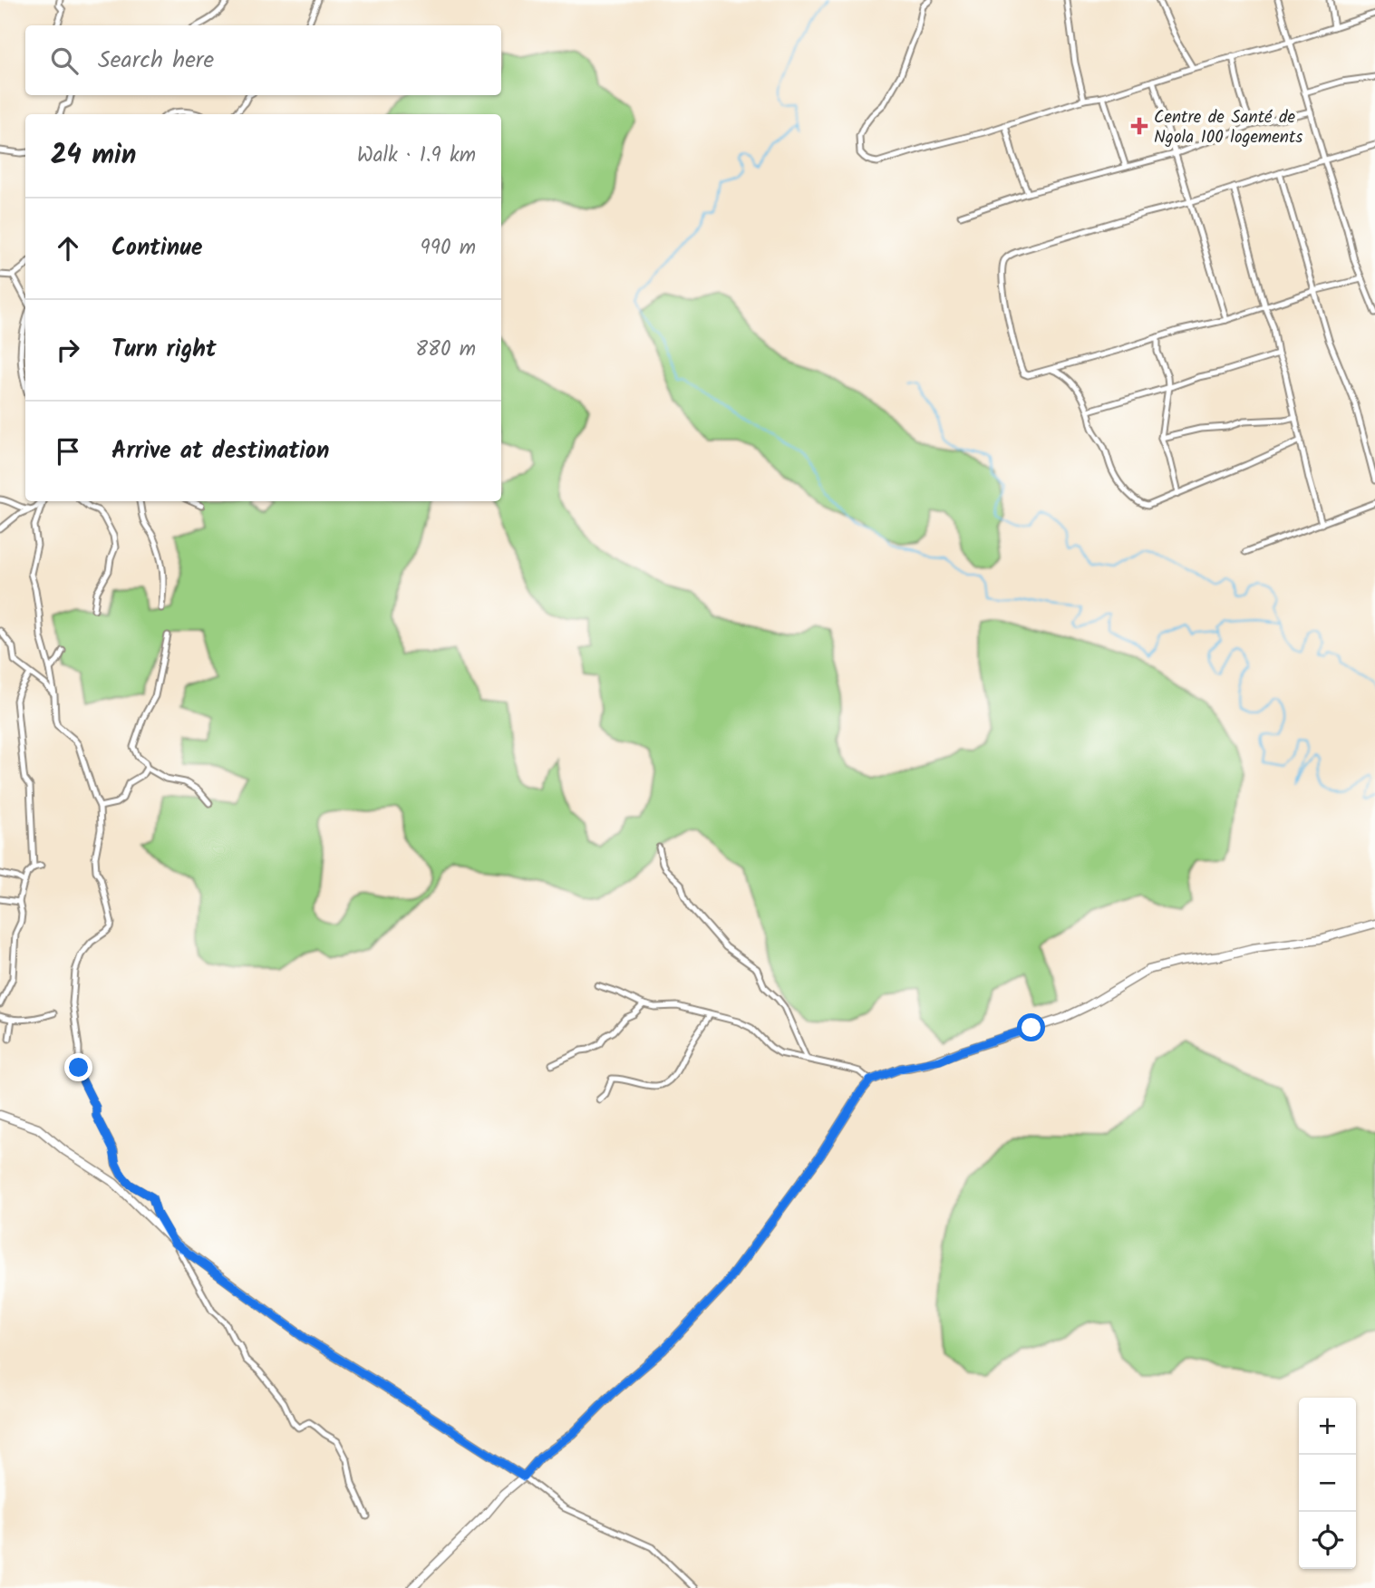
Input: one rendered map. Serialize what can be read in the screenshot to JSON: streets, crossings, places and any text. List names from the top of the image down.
{
  "places": {
    "health": ["Centre de Santé de Ngola 100 logements"]
  },
  "page": {
    "search": "Search here",
    "heading": ["24 min", "Walk · 1.9 km"],
    "list": [
      ["Continue", "990 m"],
      ["Turn right", "880 m"],
      "Arrive at destination"
    ],
    "map_buttons": ["+", "−"]
  }
}
